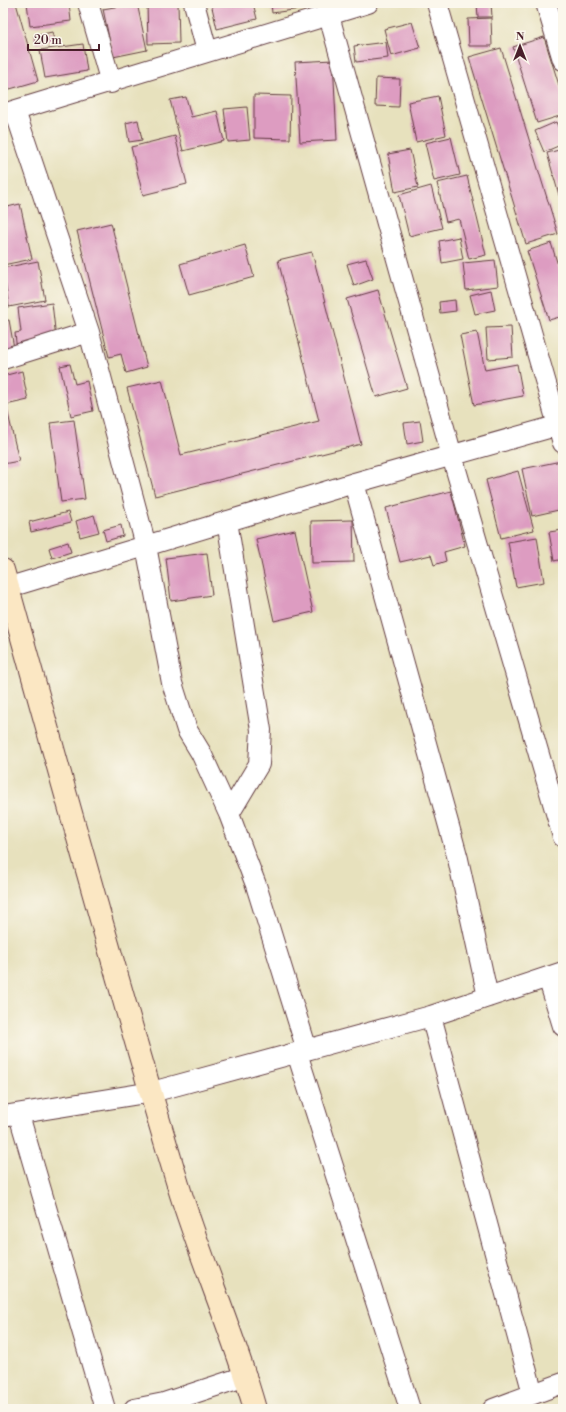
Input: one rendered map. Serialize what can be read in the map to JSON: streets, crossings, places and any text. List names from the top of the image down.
{
  "scale_bar": "20 m",
  "north": "top"
}
